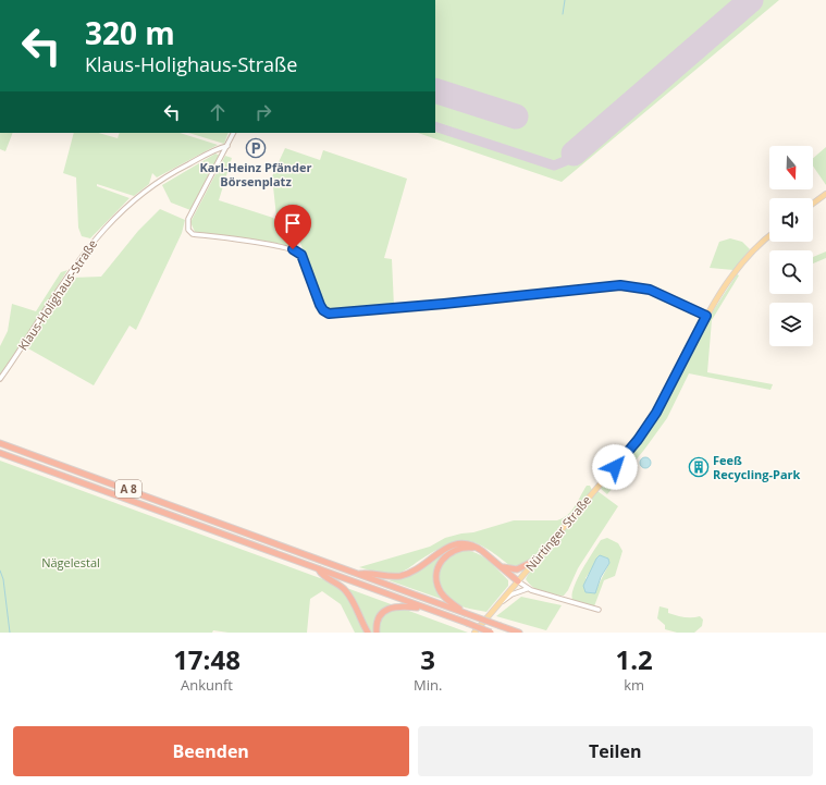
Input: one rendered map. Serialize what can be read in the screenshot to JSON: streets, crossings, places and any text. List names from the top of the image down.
{
  "streets": {
    "highway": ["A 8"],
    "main road": ["Nürtinger Straße"],
    "street": ["Klaus-Holighaus-Straße"]
  },
  "parks": ["Nägelestal"],
  "places": {
    "parking": ["Karl-Heinz Pfänder Börsenplatz"],
    "building": ["Feeß Recycling-Park"]
  },
  "north": "bottom",
  "page": {
    "turn": ["320 m", "Klaus-Holighaus-Straße"],
    "eta": [
      "17:48",
      "Ankunft",
      "3",
      "Min.",
      "1.2",
      "km"
    ],
    "buttons": ["Beenden", "Teilen"]
  }
}
